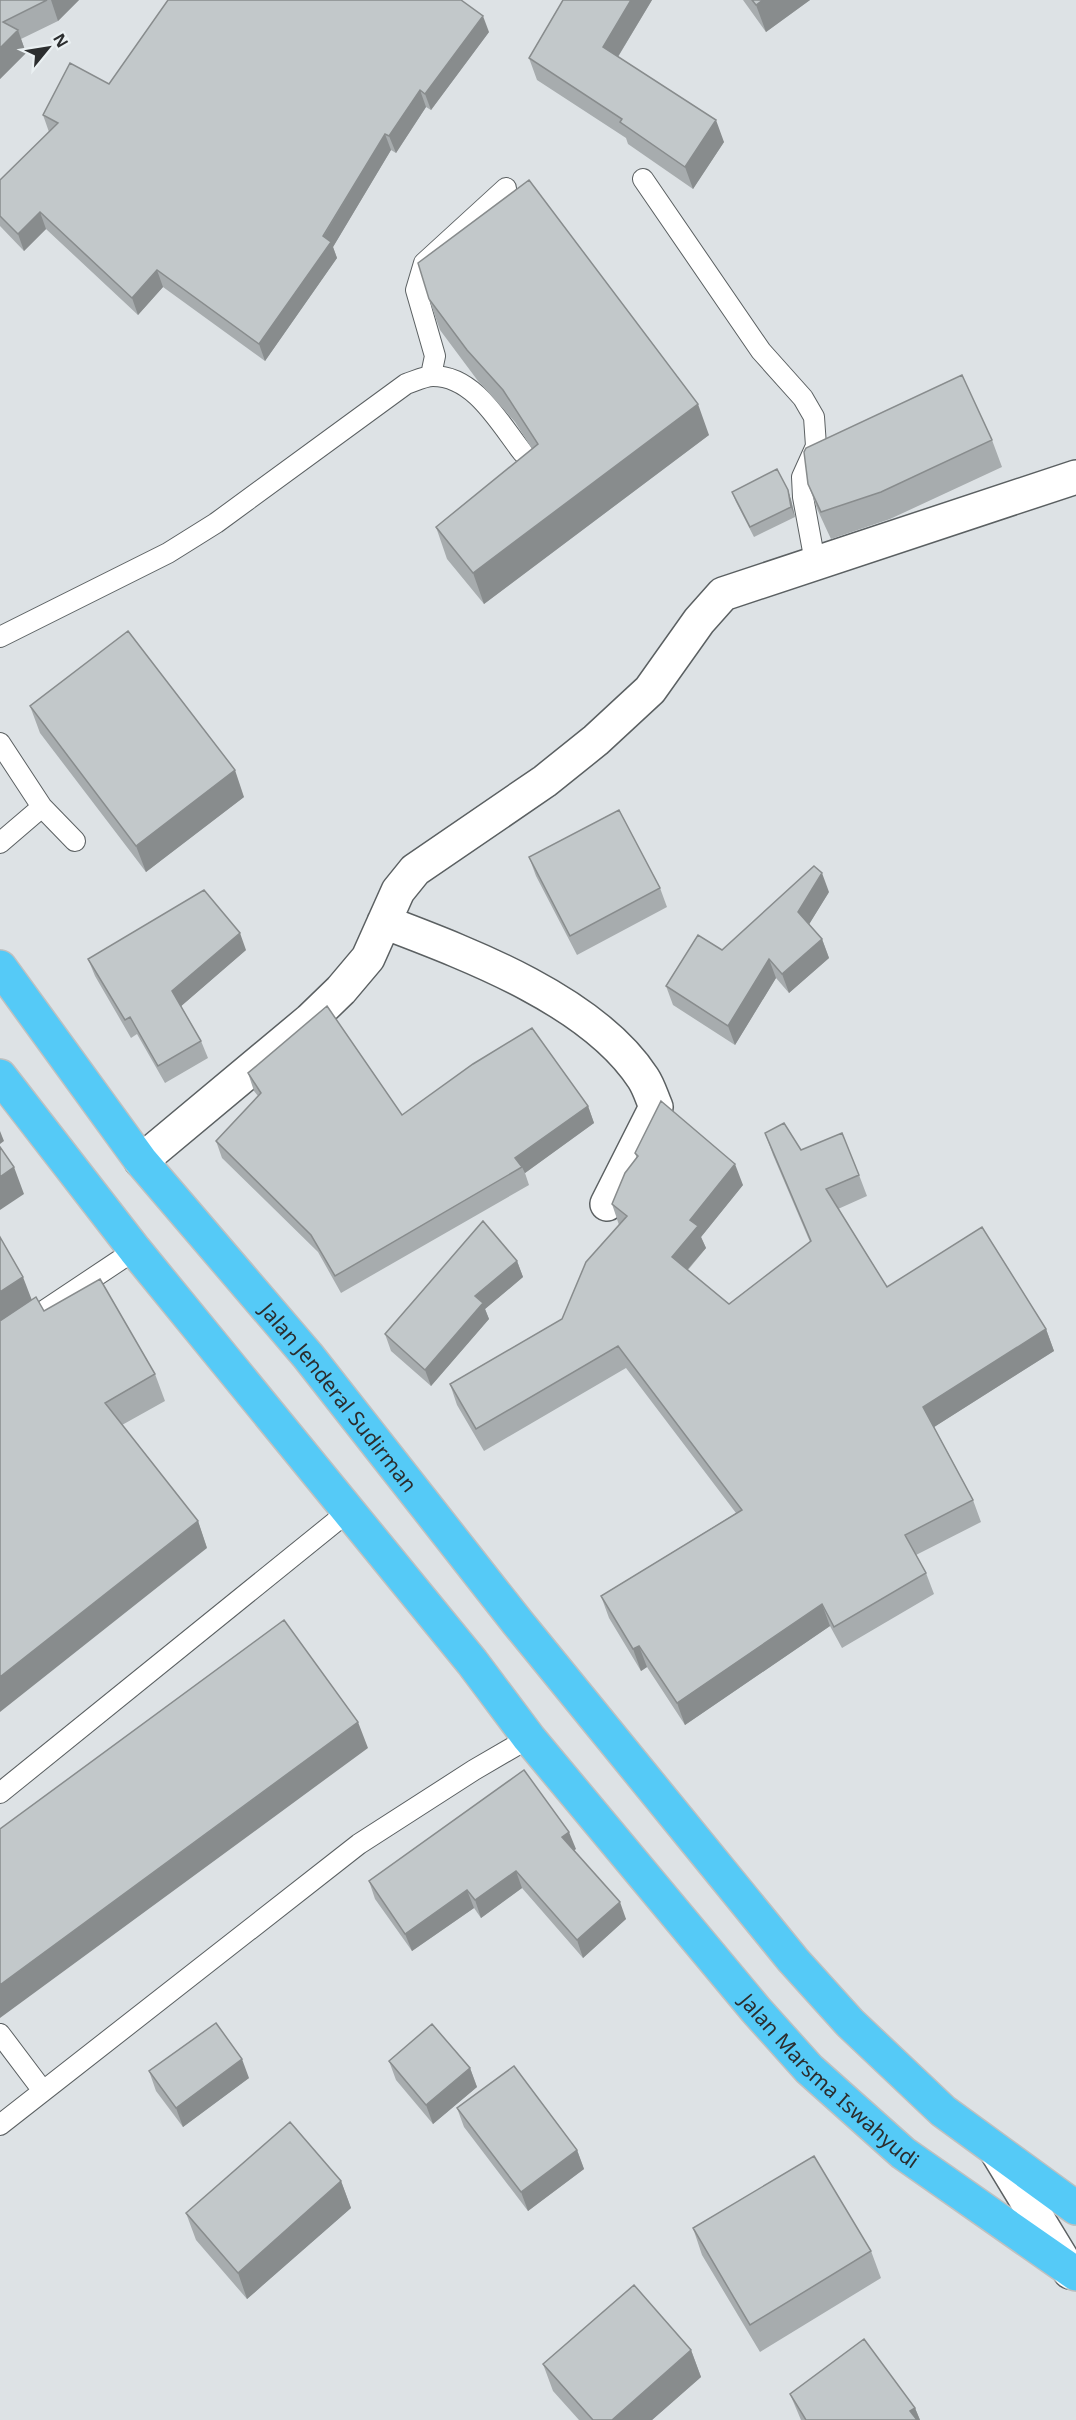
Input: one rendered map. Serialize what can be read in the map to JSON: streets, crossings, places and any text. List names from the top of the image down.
{
  "streets": {
    "highway": ["Jalan Jenderal Sudirman", "Jalan Marsma Iswahyudi"]
  },
  "north": "top right"
}
